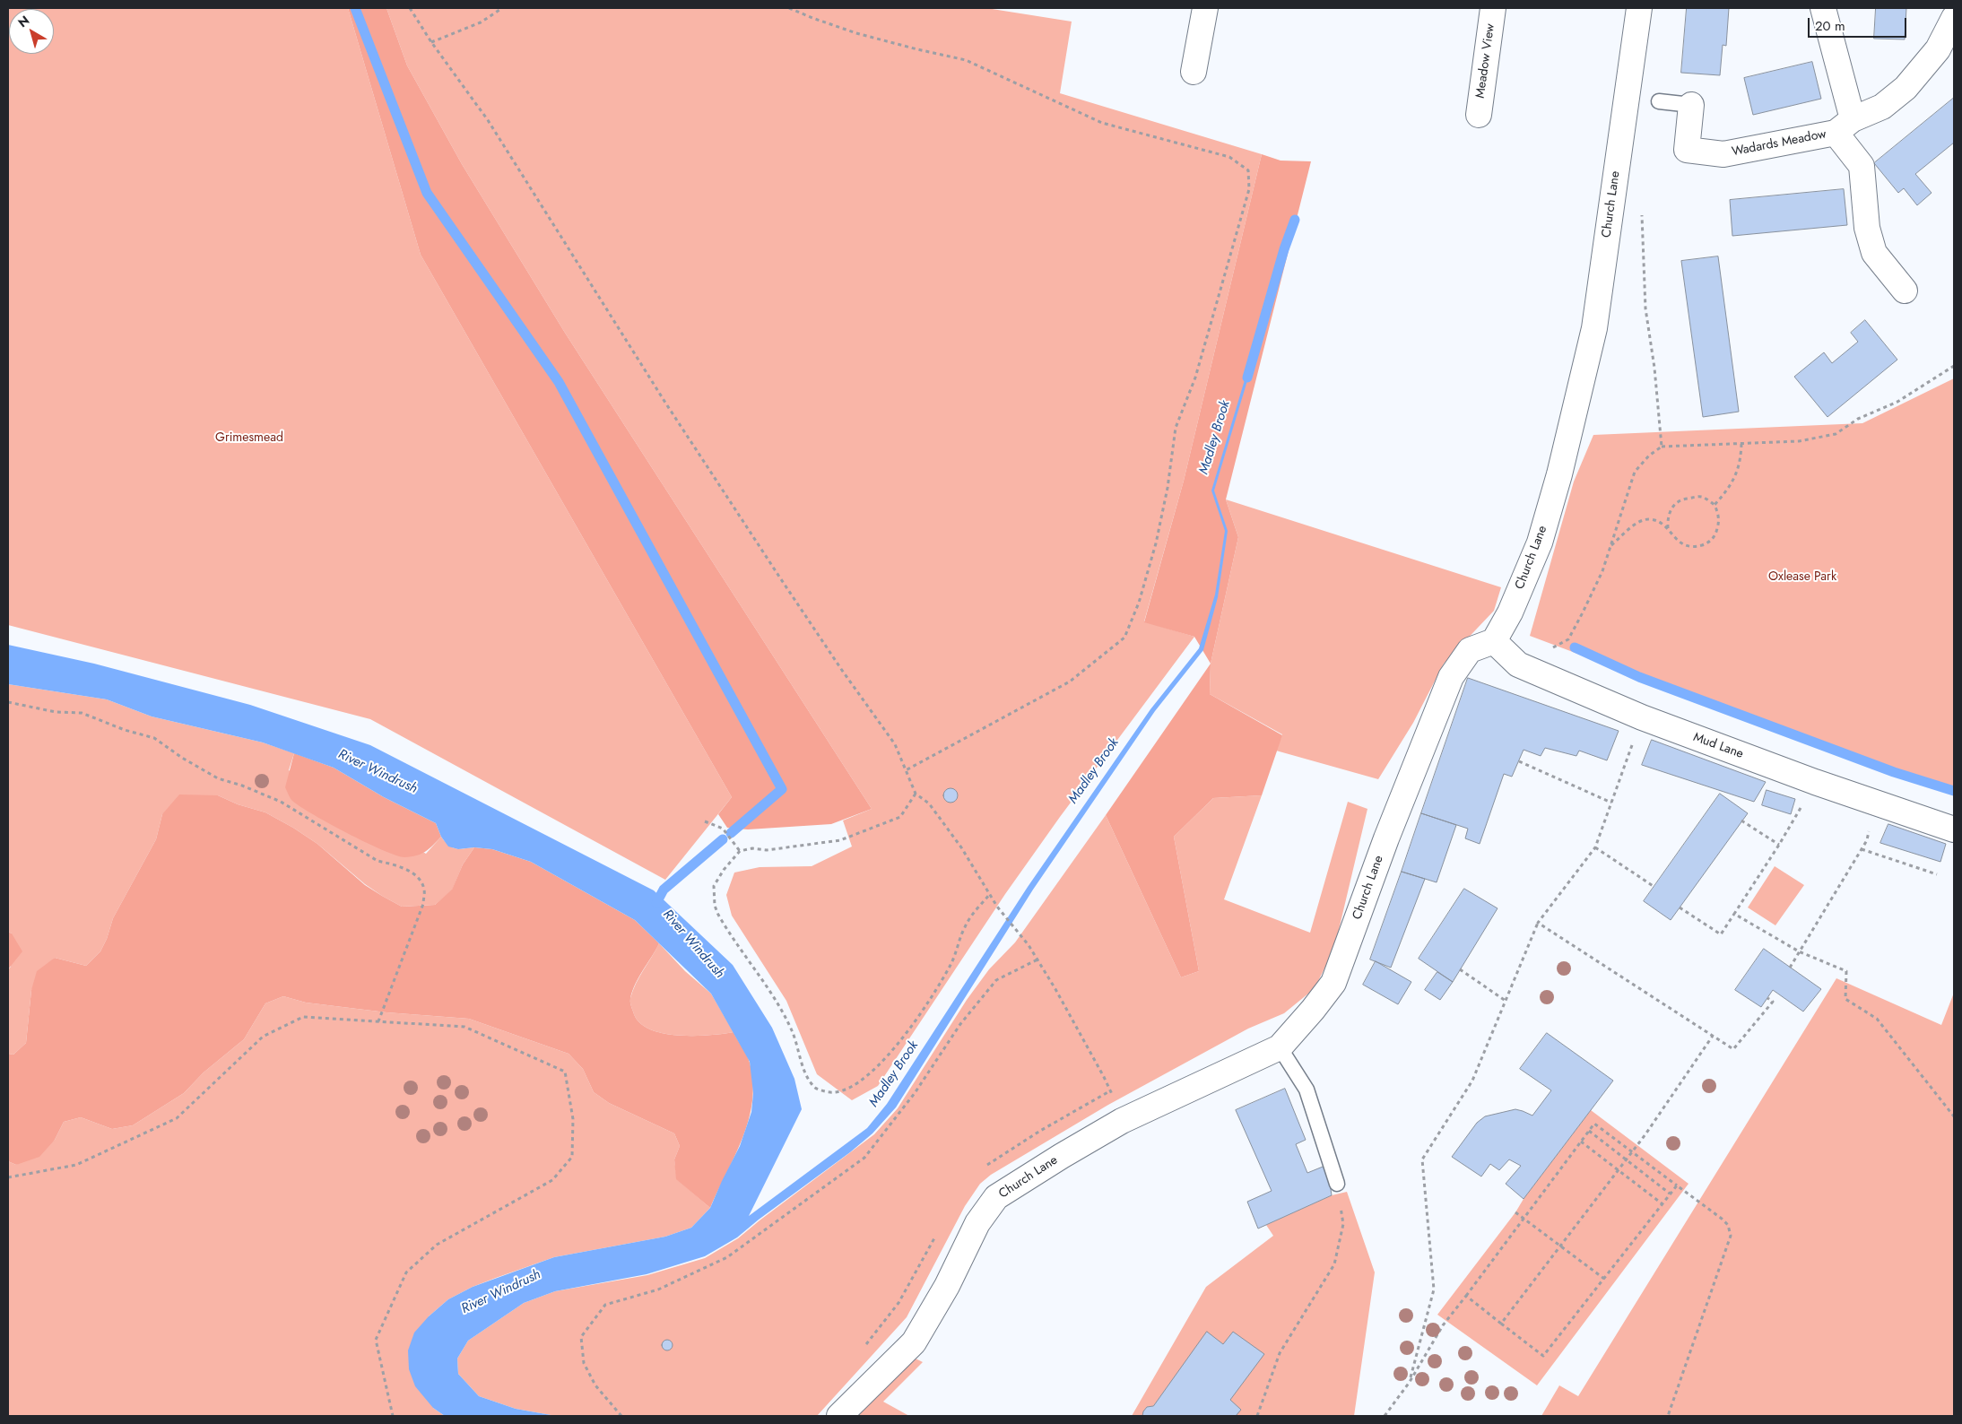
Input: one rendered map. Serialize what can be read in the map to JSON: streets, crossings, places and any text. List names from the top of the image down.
{
  "streets": {
    "street": [
      "Meadow View",
      "Wadards Meadow",
      "Church Lane",
      "Mud Lane"
    ]
  },
  "crossings": [
    ["Church Lane", "Mud Lane"]
  ],
  "water": ["Madley Brook", "River Windrush"],
  "parks": ["Grimesmead", "Oxlease Park"],
  "scale_bar": "20 m",
  "north": "top left"
}
